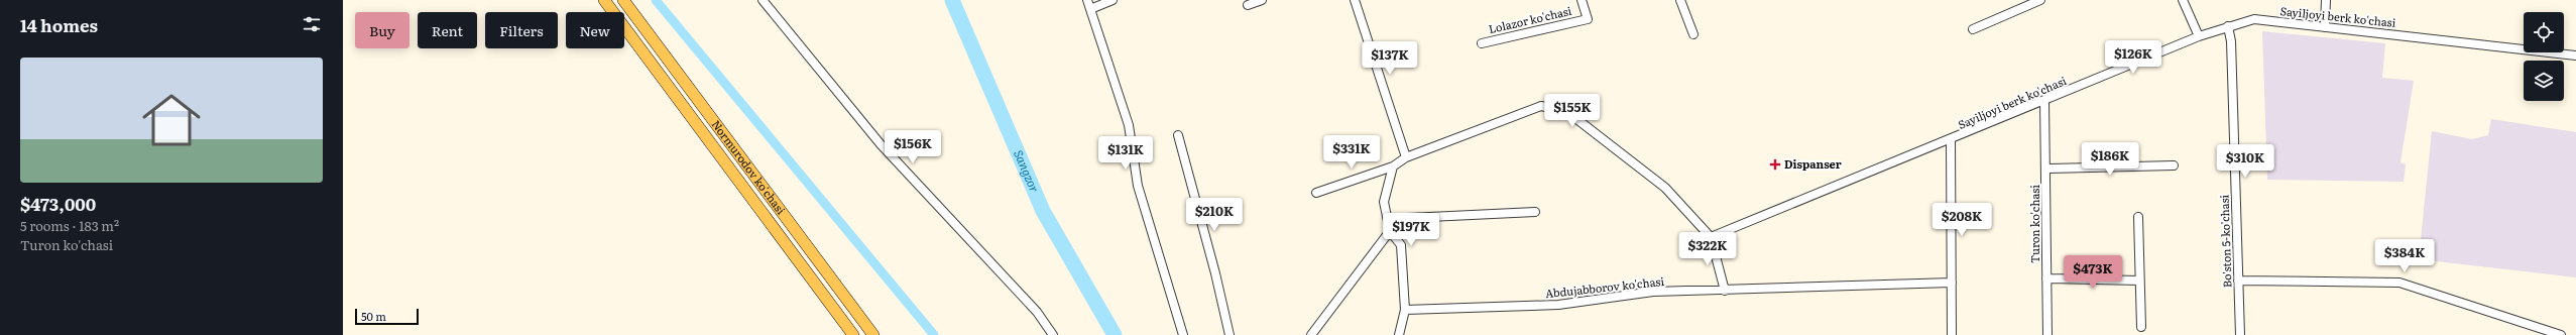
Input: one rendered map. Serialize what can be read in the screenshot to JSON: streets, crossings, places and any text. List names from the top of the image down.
{
  "streets": {
    "main road": ["Normurodov ko'chasi"],
    "street": [
      "Sayiljoyi berk ko'chasi",
      "Lolazor ko'chasi",
      "Turon ko'chasi",
      "Bo'ston 5-ko'chasi",
      "Abdujabborov ko'chasi"
    ]
  },
  "crossings": [
    ["Sayiljoyi berk ko'chasi", "Turon ko'chasi"],
    ["Sayiljoyi berk ko'chasi", "Bo'ston 5-ko'chasi"],
    ["Sayiljoyi berk ko'chasi", "Abdujabborov ko'chasi"]
  ],
  "water": ["Sangzor"],
  "places": {
    "health": ["Dispanser"]
  },
  "scale_bar": "50 m",
  "page": {
    "heading": "14 homes",
    "chip": [
      "Buy",
      "Rent",
      "Filters",
      "New"
    ],
    "price": [
      "$126K",
      "$137K",
      "$155K",
      "$156K",
      "$331K",
      "$131K",
      "$186K",
      "$310K",
      "$210K",
      "$208K",
      "$197K",
      "$322K",
      "$384K",
      "$473K"
    ],
    "list": [
      {
        "name": "$473,000",
        "note": "5 rooms · 183 m² · Turon ko'chasi"
      }
    ],
    "scale": "50 m"
  }
}
